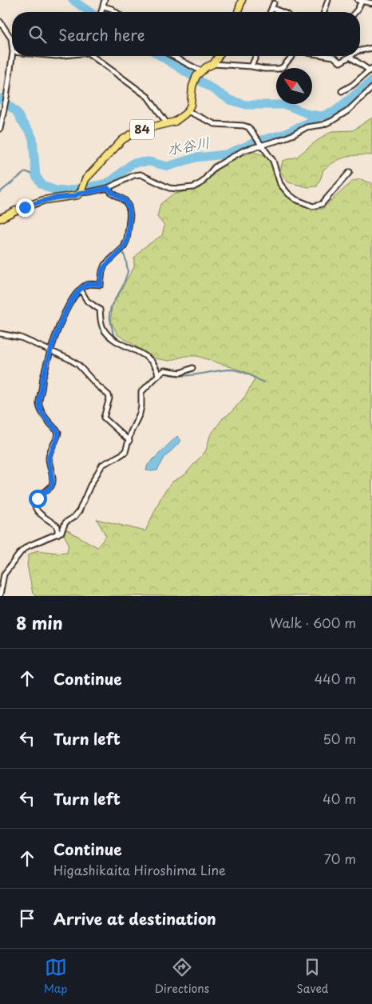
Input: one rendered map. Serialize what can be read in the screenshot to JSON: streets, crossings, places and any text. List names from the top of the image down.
{
  "streets": {
    "main road": ["84"]
  },
  "water": ["水谷川"],
  "north": "top left",
  "page": {
    "search": "Search here",
    "heading": ["8 min", "Walk · 600 m"],
    "list": [
      ["Continue", "440 m"],
      ["Turn left", "50 m"],
      ["Turn left", "40 m"],
      ["Continue", "Higashikaita Hiroshima Line", "70 m"],
      "Arrive at destination"
    ],
    "nav": ["Map", "Directions", "Saved"]
  }
}
